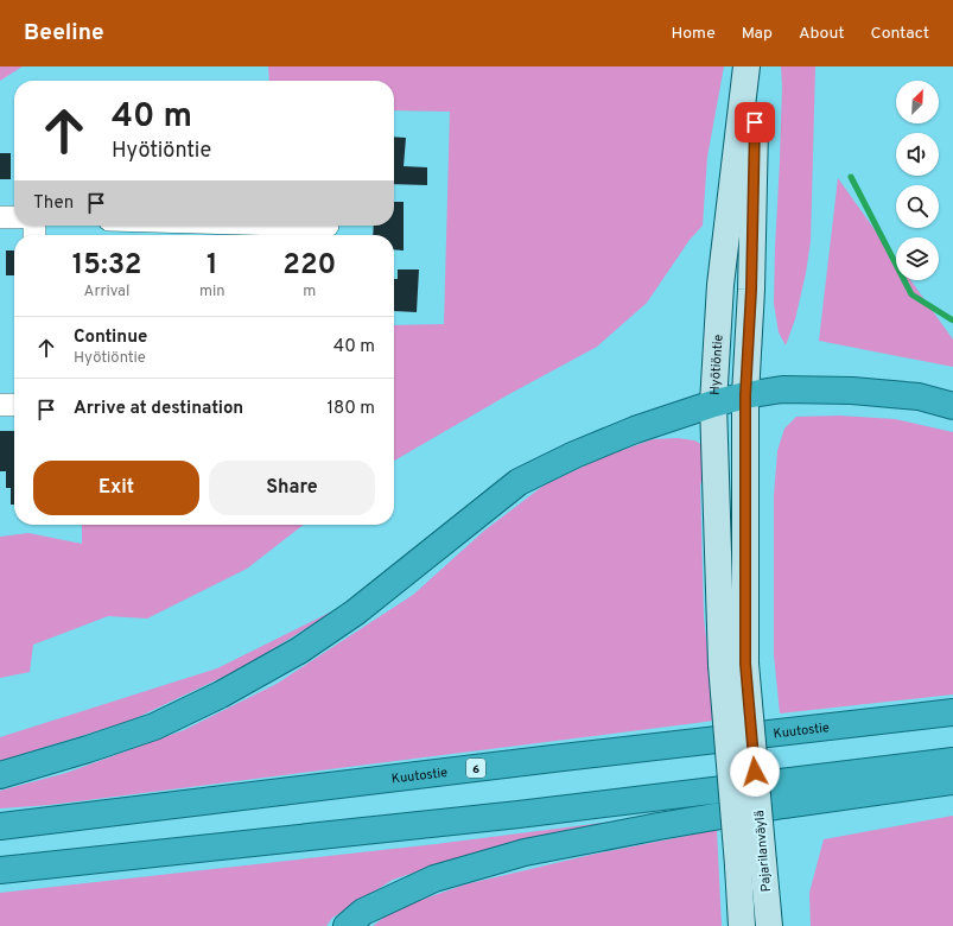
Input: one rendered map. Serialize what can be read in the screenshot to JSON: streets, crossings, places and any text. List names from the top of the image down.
{
  "streets": {
    "highway": ["Kuutostie", "6"],
    "main road": ["Hyötiöntie", "Pajarilanväylä"]
  },
  "crossings": [
    ["Hyötiöntie", "Pajarilanväylä"]
  ],
  "north": "top right",
  "page": {
    "header": "Beeline",
    "nav": [
      "Home",
      "Map",
      "About",
      "Contact"
    ],
    "turn": ["40 m", "Hyötiöntie"],
    "then": "Then",
    "eta": [
      "15:32",
      "Arrival",
      "1",
      "min",
      "220",
      "m"
    ],
    "list": [
      {
        "name": "Continue",
        "note": "Hyötiöntie",
        "value": "40 m"
      },
      {
        "name": "Arrive at destination",
        "value": "180 m"
      }
    ],
    "buttons": ["Exit", "Share"]
  }
}
